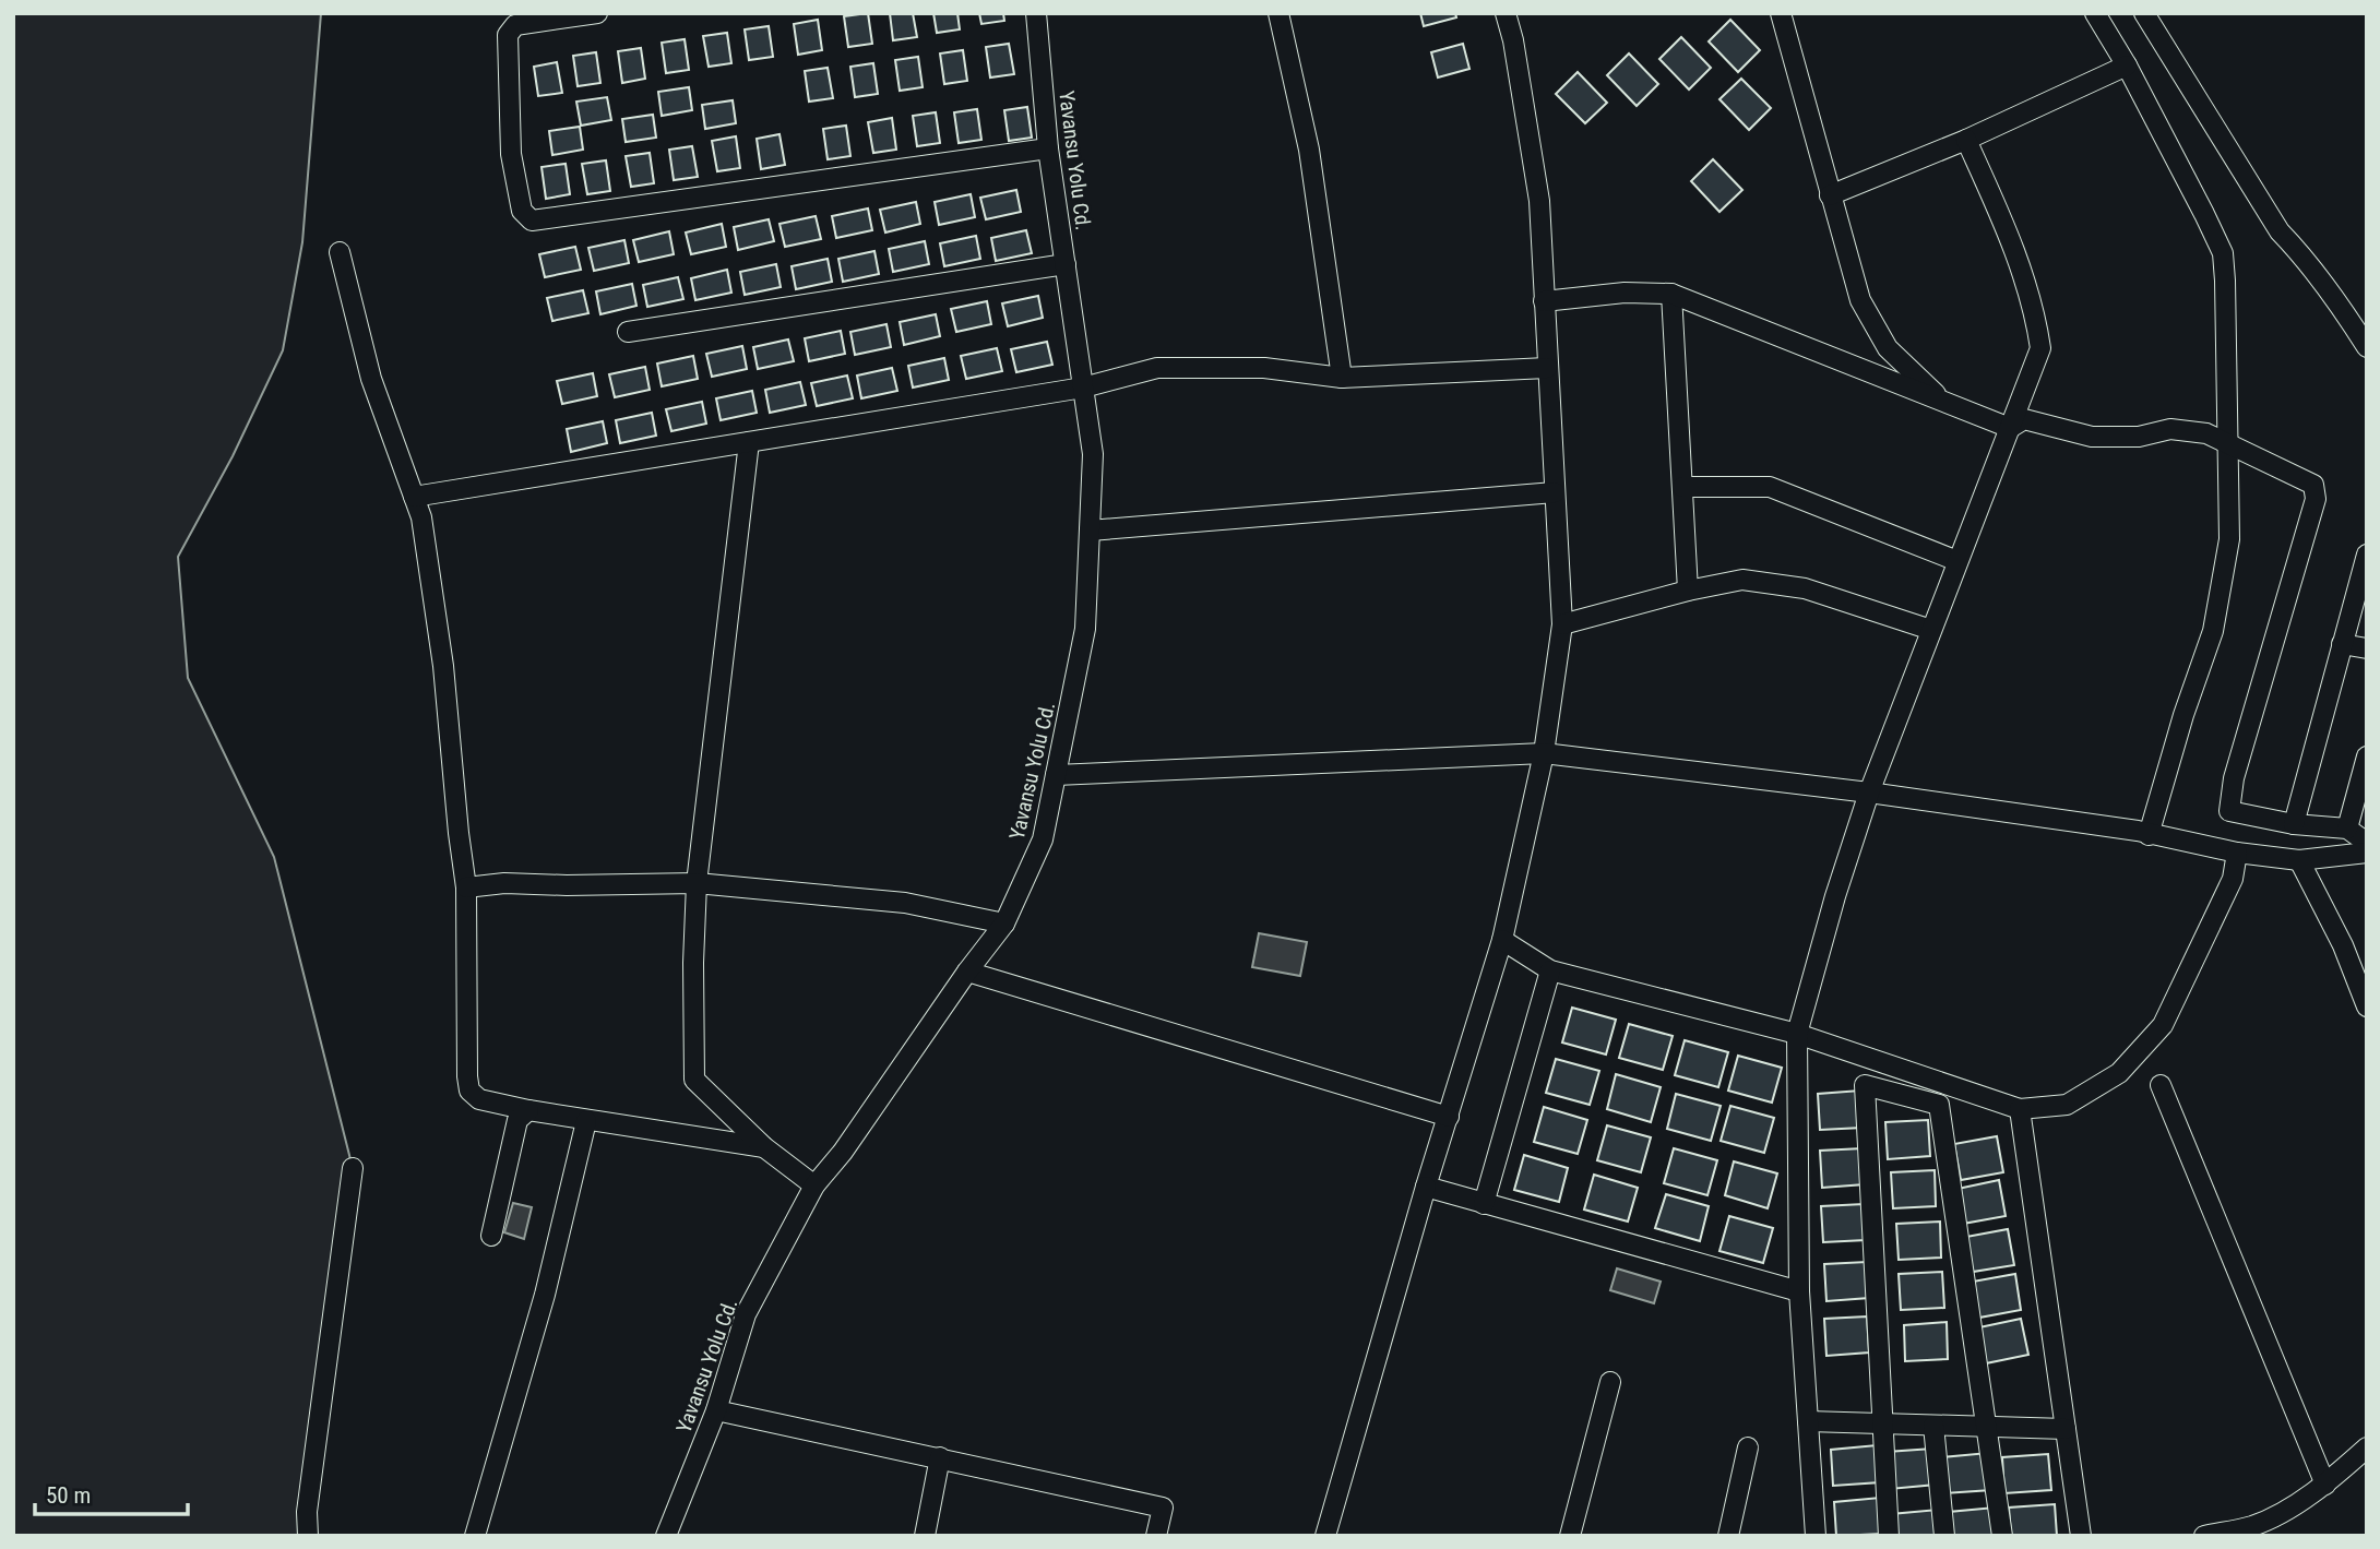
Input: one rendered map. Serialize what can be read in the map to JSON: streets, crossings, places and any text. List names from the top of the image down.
{
  "streets": {
    "street": ["Yavansu Yolu Cd."]
  },
  "scale_bar": "50 m"
}
